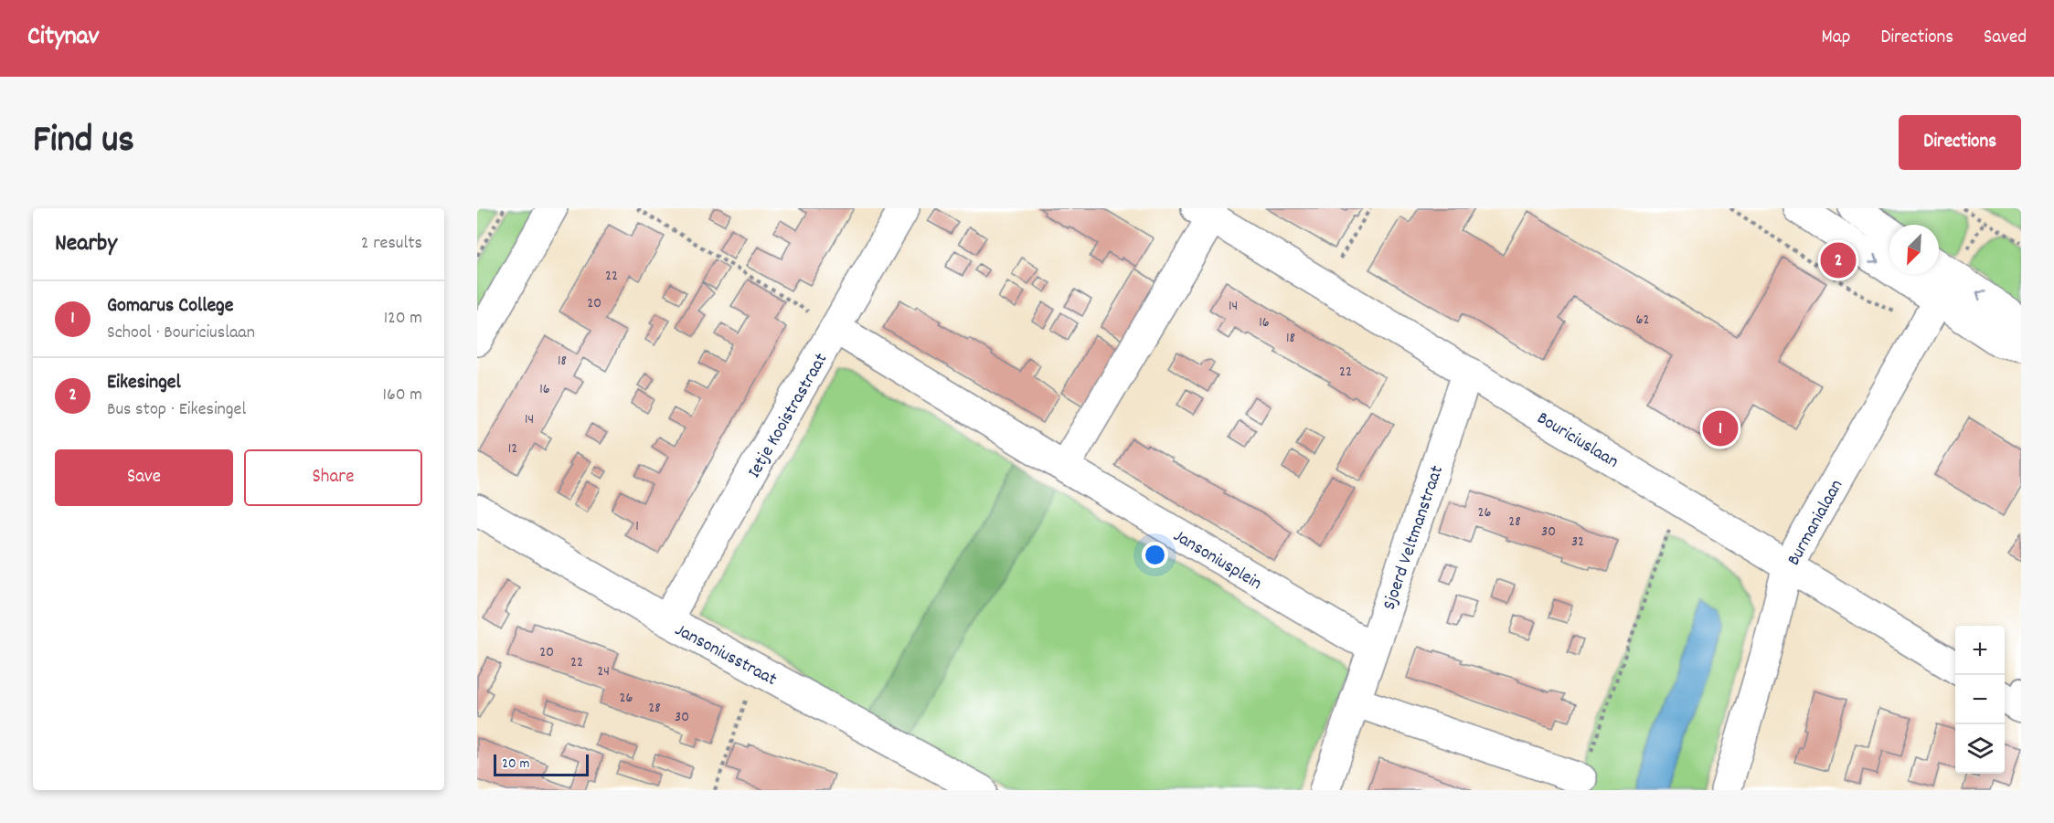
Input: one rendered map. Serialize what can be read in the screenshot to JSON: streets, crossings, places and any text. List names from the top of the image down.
{
  "streets": {
    "street": [
      "Ietje Kooistrastraat",
      "Bouriciuslaan",
      "Burmanialaan",
      "Sjoerd Veltmanstraat",
      "Jansoniusplein",
      "Jansoniusstraat"
    ]
  },
  "crossings": [
    ["Ietje Kooistrastraat", "Jansoniusplein"],
    ["Ietje Kooistrastraat", "Jansoniusstraat"],
    ["Bouriciuslaan", "Burmanialaan"],
    ["Bouriciuslaan", "Sjoerd Veltmanstraat"],
    ["Sjoerd Veltmanstraat", "Jansoniusplein"]
  ],
  "house_numbers": [
    "22",
    "20",
    "14",
    "62",
    "16",
    "18",
    "18",
    "22",
    "16",
    "14",
    "12",
    "26",
    "28",
    "1",
    "30",
    "32",
    "20",
    "22",
    "24",
    "26",
    "28",
    "30"
  ],
  "scale_bar": "20 m",
  "north": "bottom left",
  "page": {
    "header": "Citynav",
    "nav": ["Map", "Directions", "Saved"],
    "title": "Find us",
    "buttons": [
      "Directions",
      ["Save", "Share"]
    ],
    "heading": ["Nearby", "2 results"],
    "pins": ["2", "1"],
    "list": [
      {
        "mark": "1",
        "name": "Gomarus College",
        "note": "School · Bouriciuslaan",
        "value": "120 m"
      },
      {
        "mark": "2",
        "name": "Eikesingel",
        "note": "Bus stop · Eikesingel",
        "value": "160 m"
      }
    ],
    "map_buttons": ["+", "−"],
    "scale": "20 m"
  }
}
